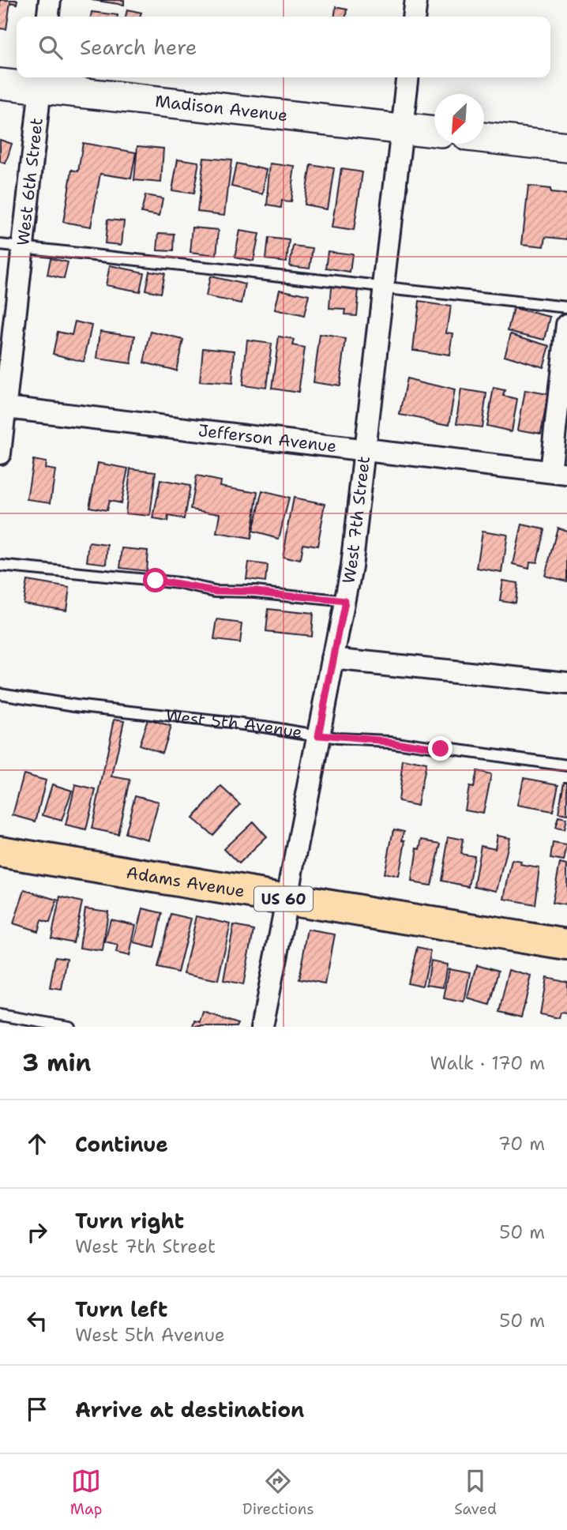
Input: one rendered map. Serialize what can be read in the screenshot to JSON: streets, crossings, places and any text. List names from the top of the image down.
{
  "streets": {
    "main road": ["Adams Avenue", "US 60"],
    "street": [
      "Madison Avenue",
      "West 6th Street",
      "Jefferson Avenue",
      "West 7th Street"
    ],
    "lane": ["West 5th Avenue"]
  },
  "crossings": [
    ["Madison Avenue", "West 6th Street"],
    ["Madison Avenue", "West 7th Street"],
    ["West 6th Street", "Jefferson Avenue"],
    ["Jefferson Avenue", "West 7th Street"],
    ["West 7th Street", "West 5th Avenue"],
    ["West 7th Street", "Adams Avenue"]
  ],
  "north": "bottom left",
  "page": {
    "search": "Search here",
    "heading": ["3 min", "Walk · 170 m"],
    "list": [
      ["Continue", "70 m"],
      ["Turn right", "West 7th Street", "50 m"],
      ["Turn left", "West 5th Avenue", "50 m"],
      "Arrive at destination"
    ],
    "nav": ["Map", "Directions", "Saved"]
  }
}
